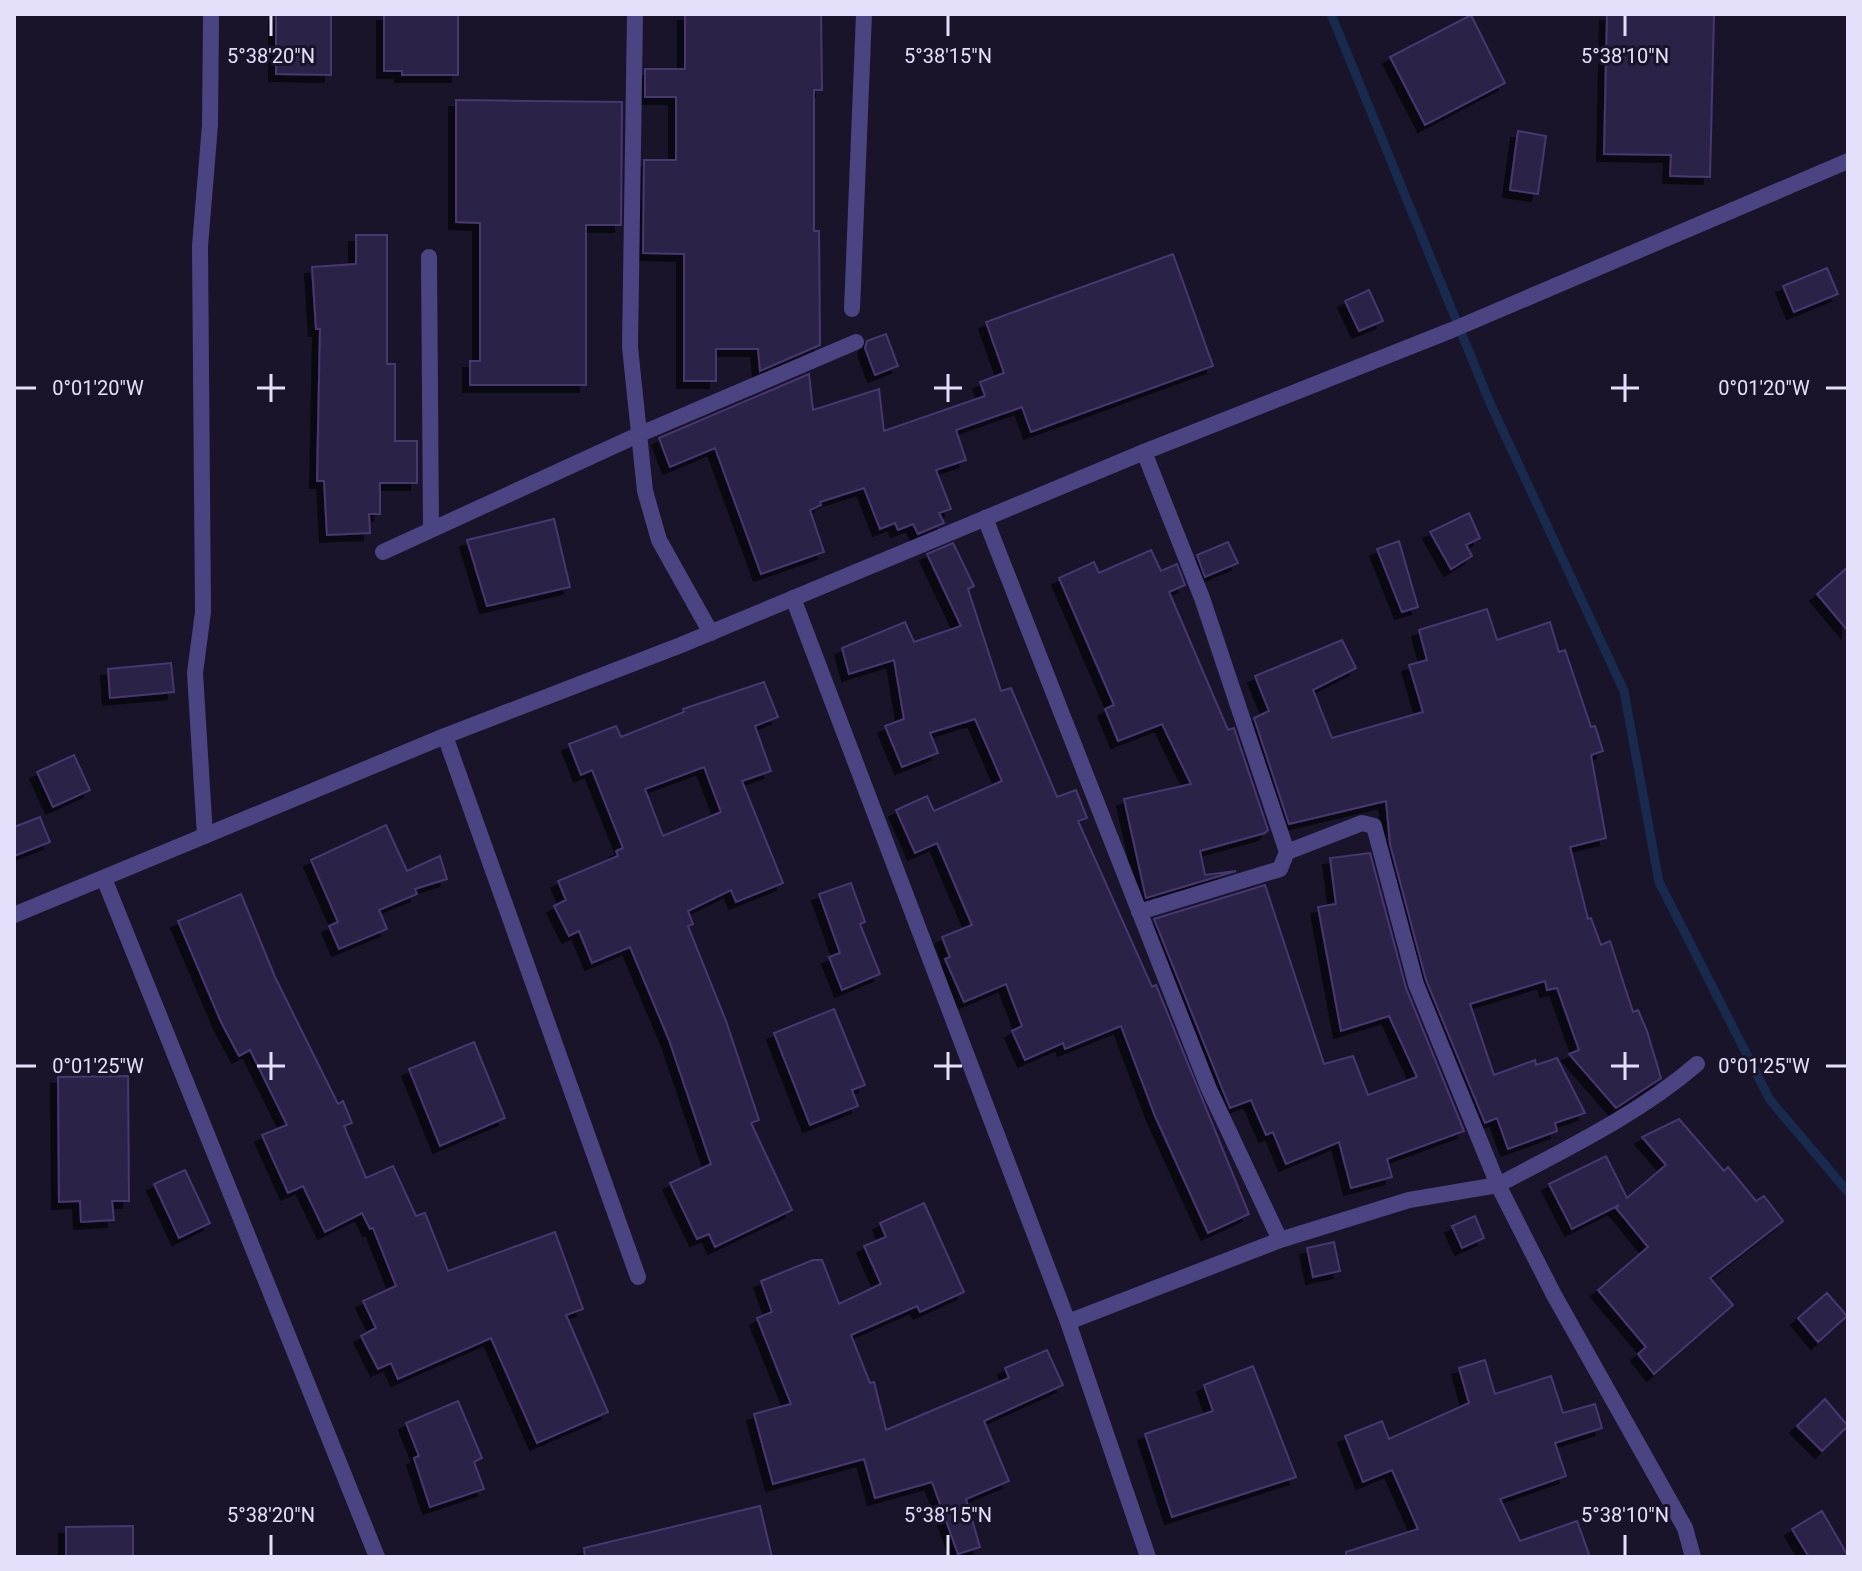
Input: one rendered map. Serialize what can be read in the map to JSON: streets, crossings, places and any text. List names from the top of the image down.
{
  "coordinates": [
    "5°38'20\"N",
    "5°38'15\"N",
    "5°38'10\"N",
    "0°01'20\"W",
    "0°01'25\"W"
  ]
}
